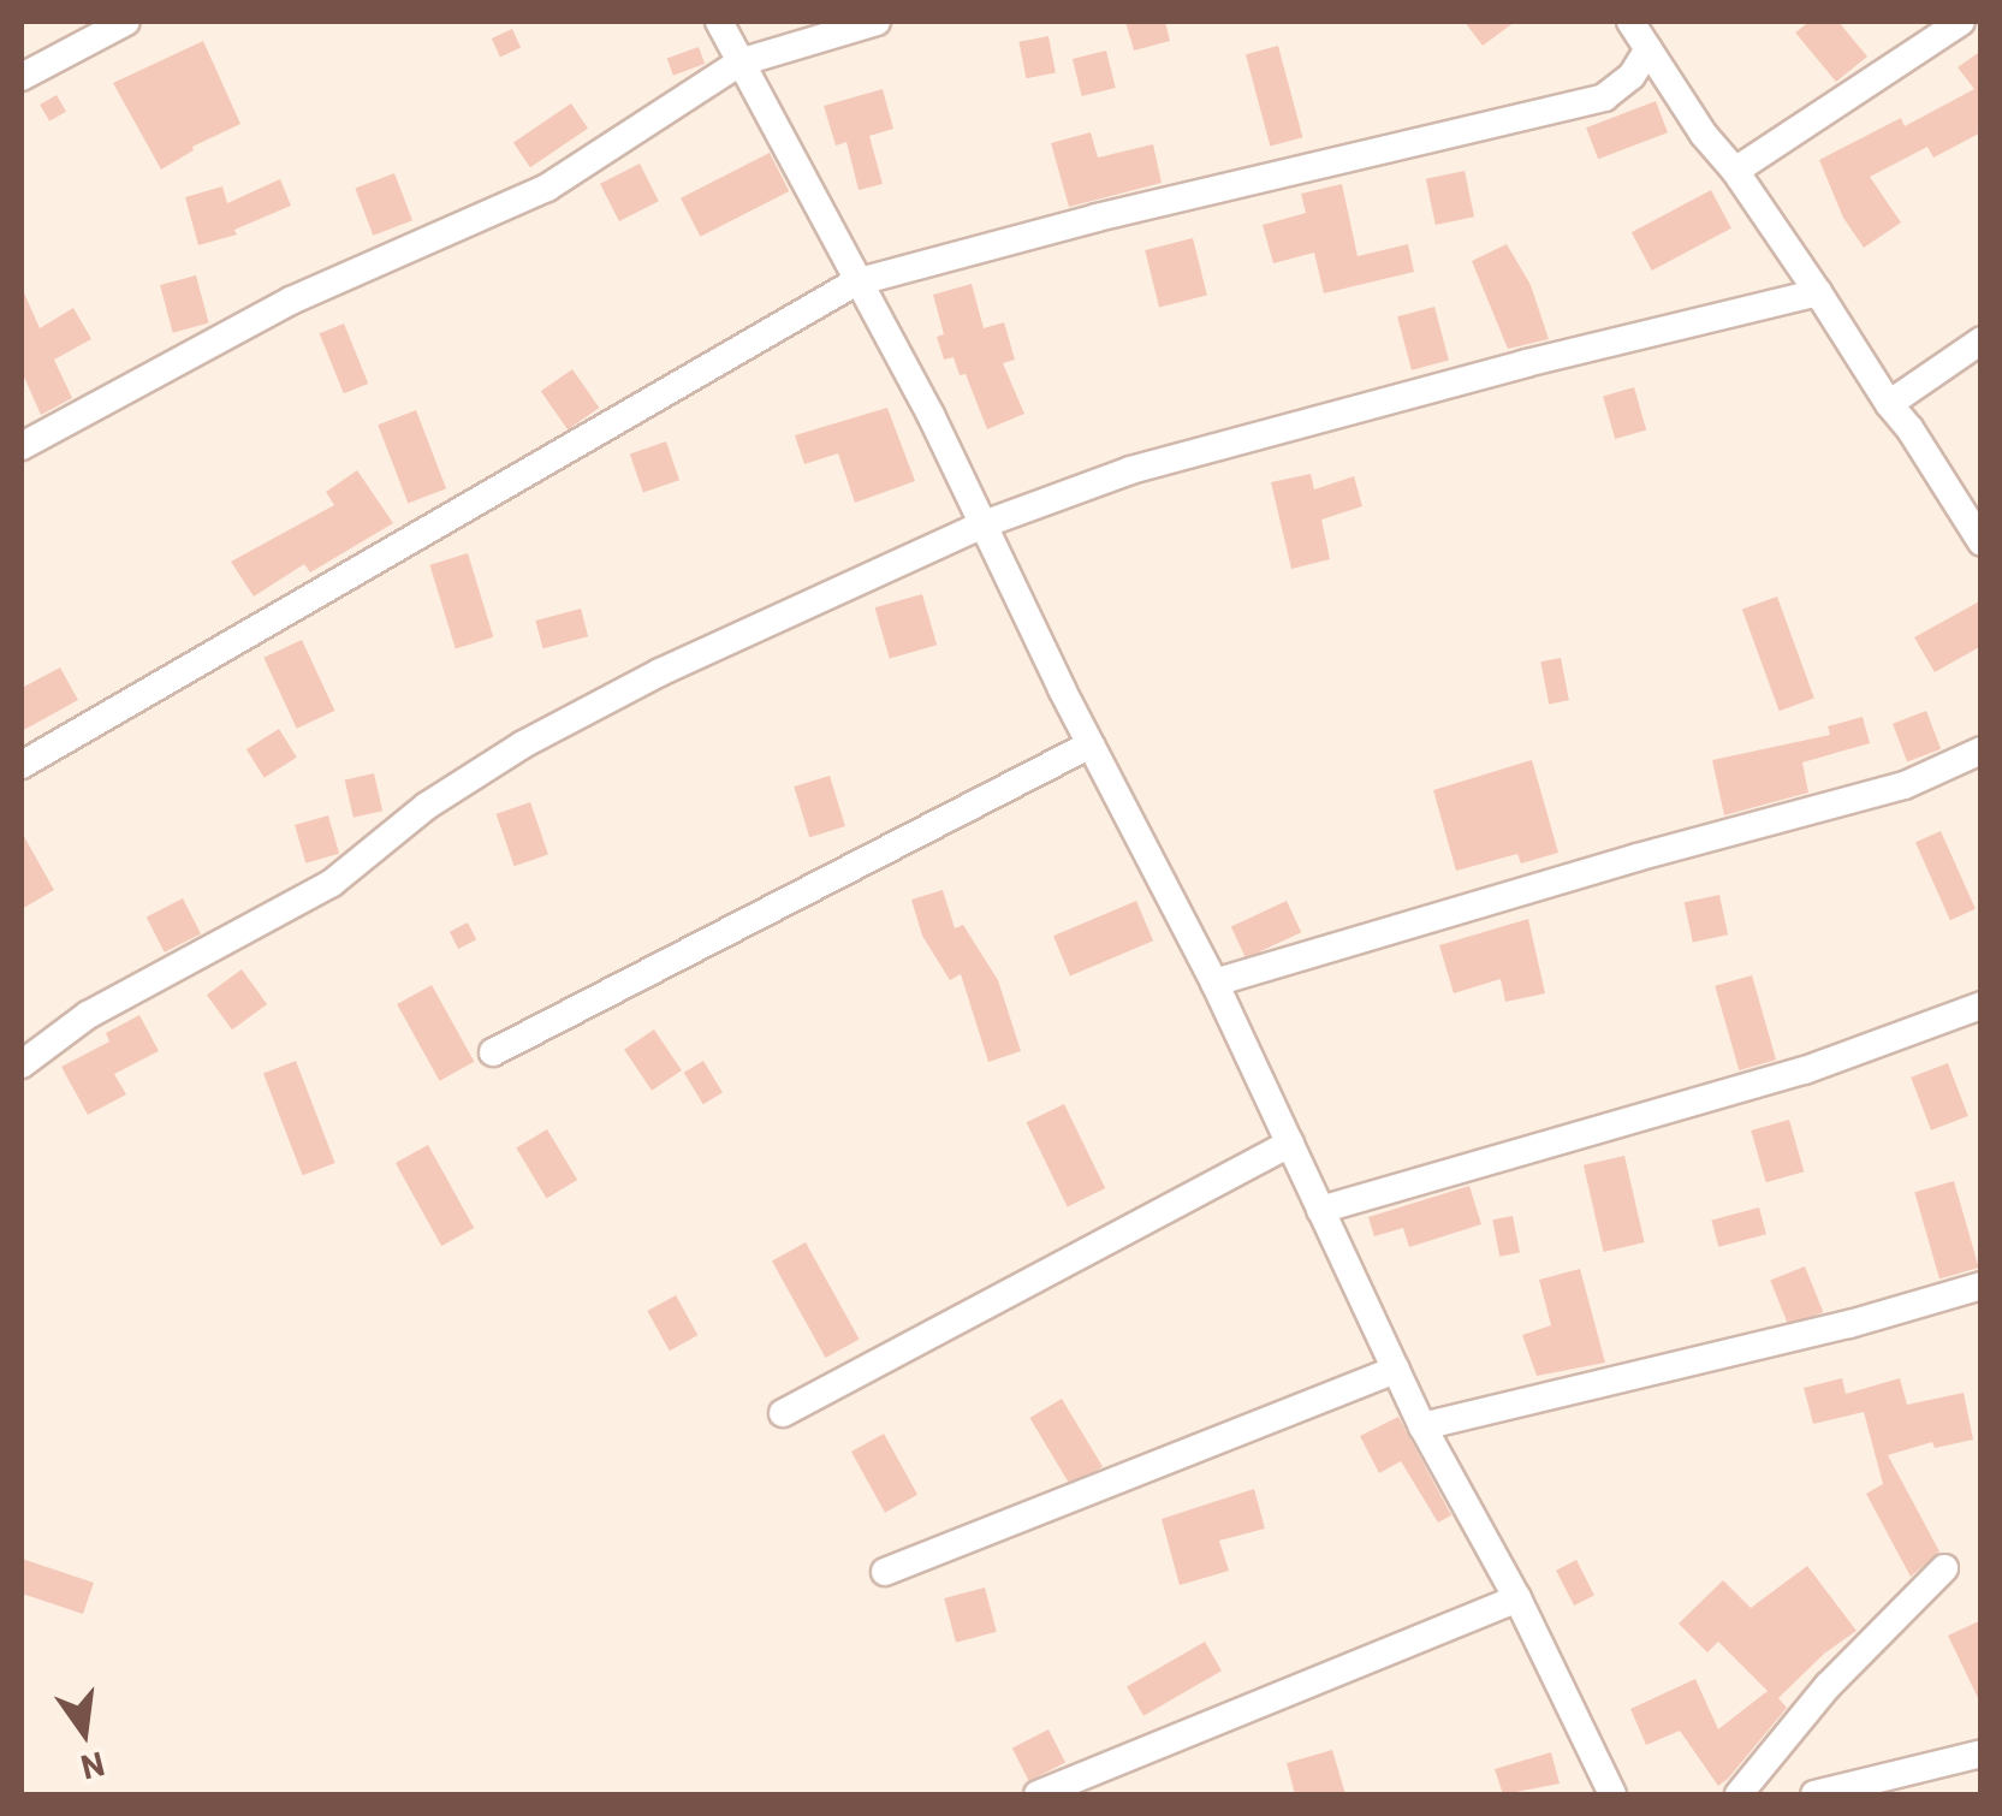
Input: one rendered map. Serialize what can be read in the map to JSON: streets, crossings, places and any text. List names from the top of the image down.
{
  "north": "bottom"
}
